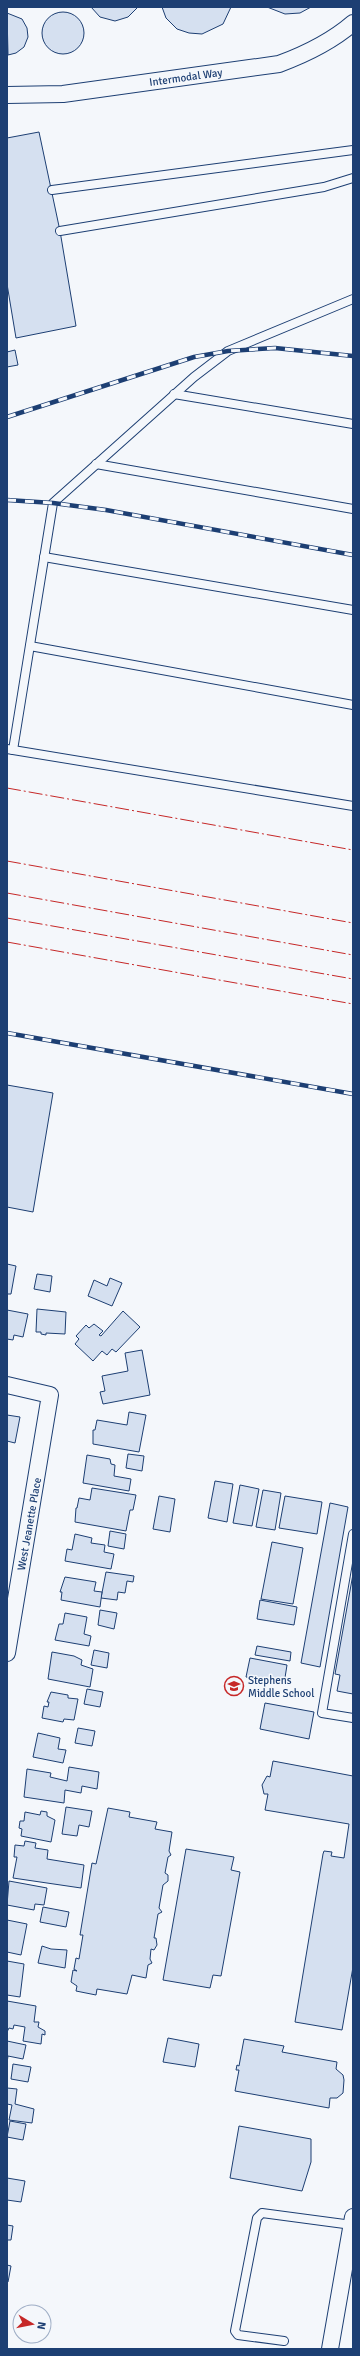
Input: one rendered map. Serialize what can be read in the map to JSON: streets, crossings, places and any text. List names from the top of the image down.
{
  "streets": {
    "street": ["Intermodal Way", "West Jeanette Place"]
  },
  "places": {
    "school or university": ["Stephens Middle School"]
  },
  "north": "right"
}
